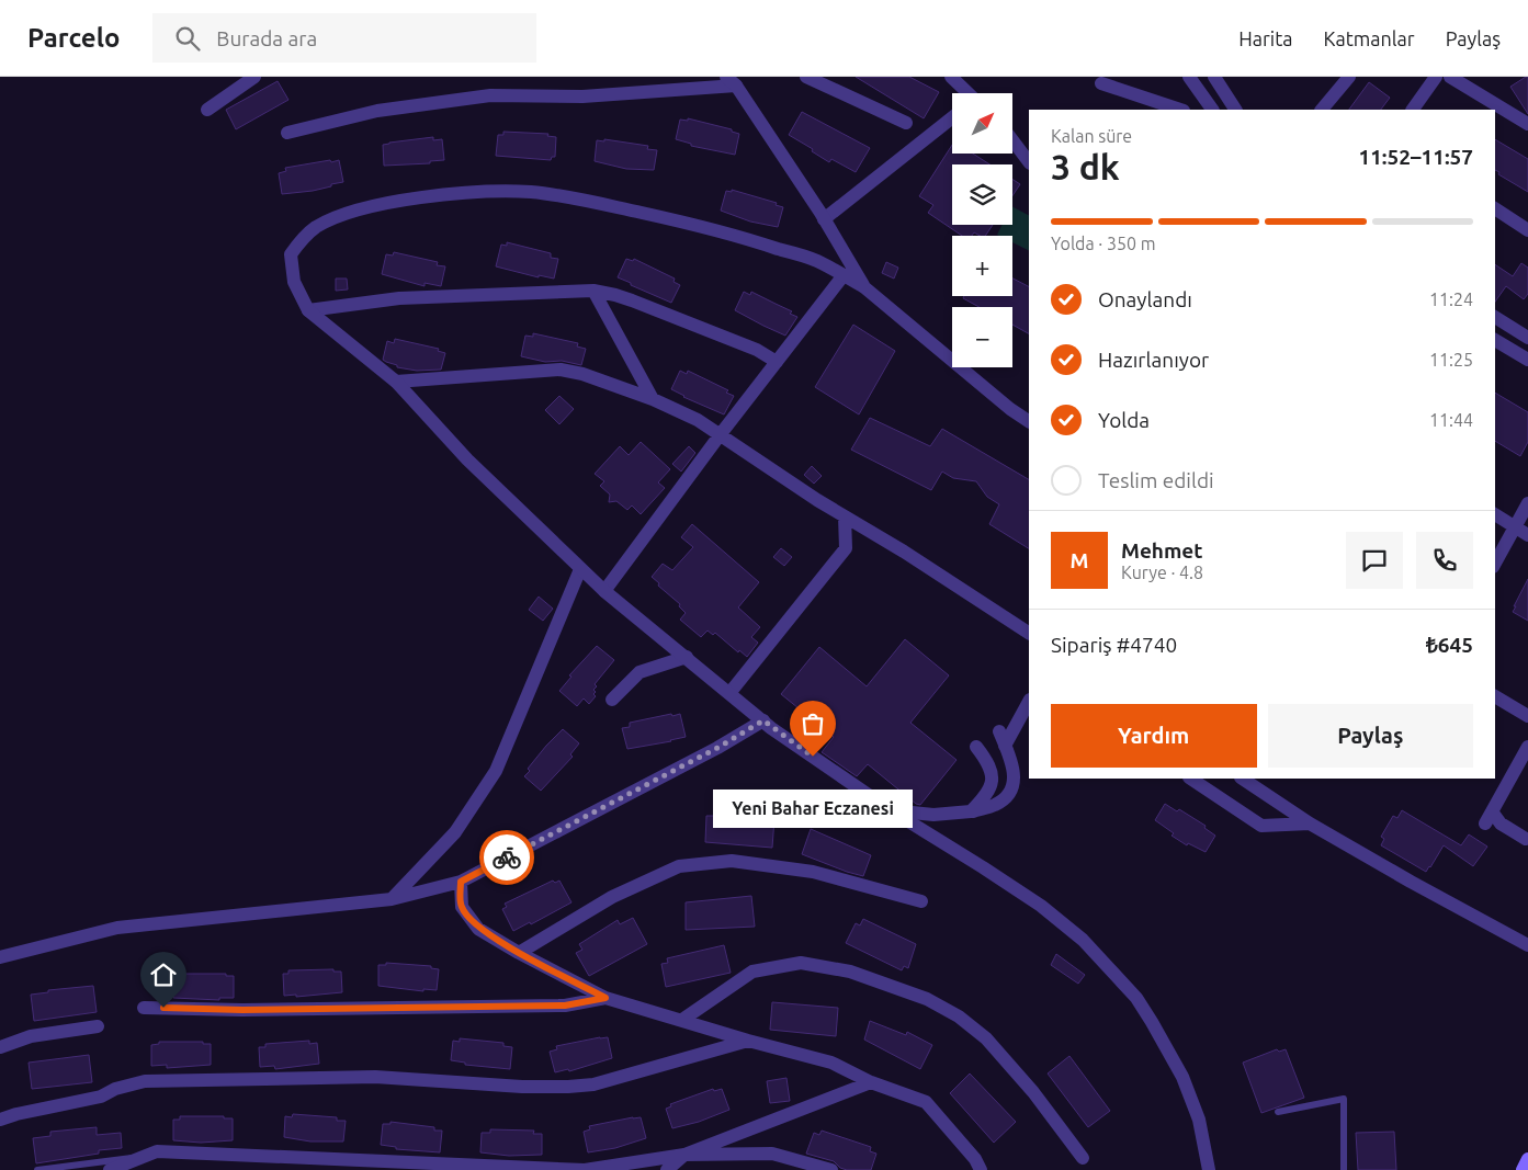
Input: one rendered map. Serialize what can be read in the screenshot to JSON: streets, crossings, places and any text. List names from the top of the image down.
{
  "places": ["Yeni Bahar Eczanesi"],
  "north": "top right",
  "page": {
    "header": "Parcelo",
    "search": "Burada ara",
    "nav": ["Harita", "Katmanlar", "Paylaş"],
    "map_buttons": ["+", "−"],
    "heading": ["3 dk", "Kalan süre", "11:52–11:57"],
    "panel": [
      "Mehmet",
      "Kurye · 4.8",
      "Sipariş #4740",
      "₺645"
    ],
    "bar": "Yolda · 350 m",
    "list": [
      ["Onaylandı", "11:24"],
      ["Hazırlanıyor", "11:25"],
      ["Yolda", "11:44"],
      "Teslim edildi"
    ],
    "round": "M",
    "buttons": ["Yardım", "Paylaş"],
    "bubble": "Yeni Bahar Eczanesi"
  }
}
